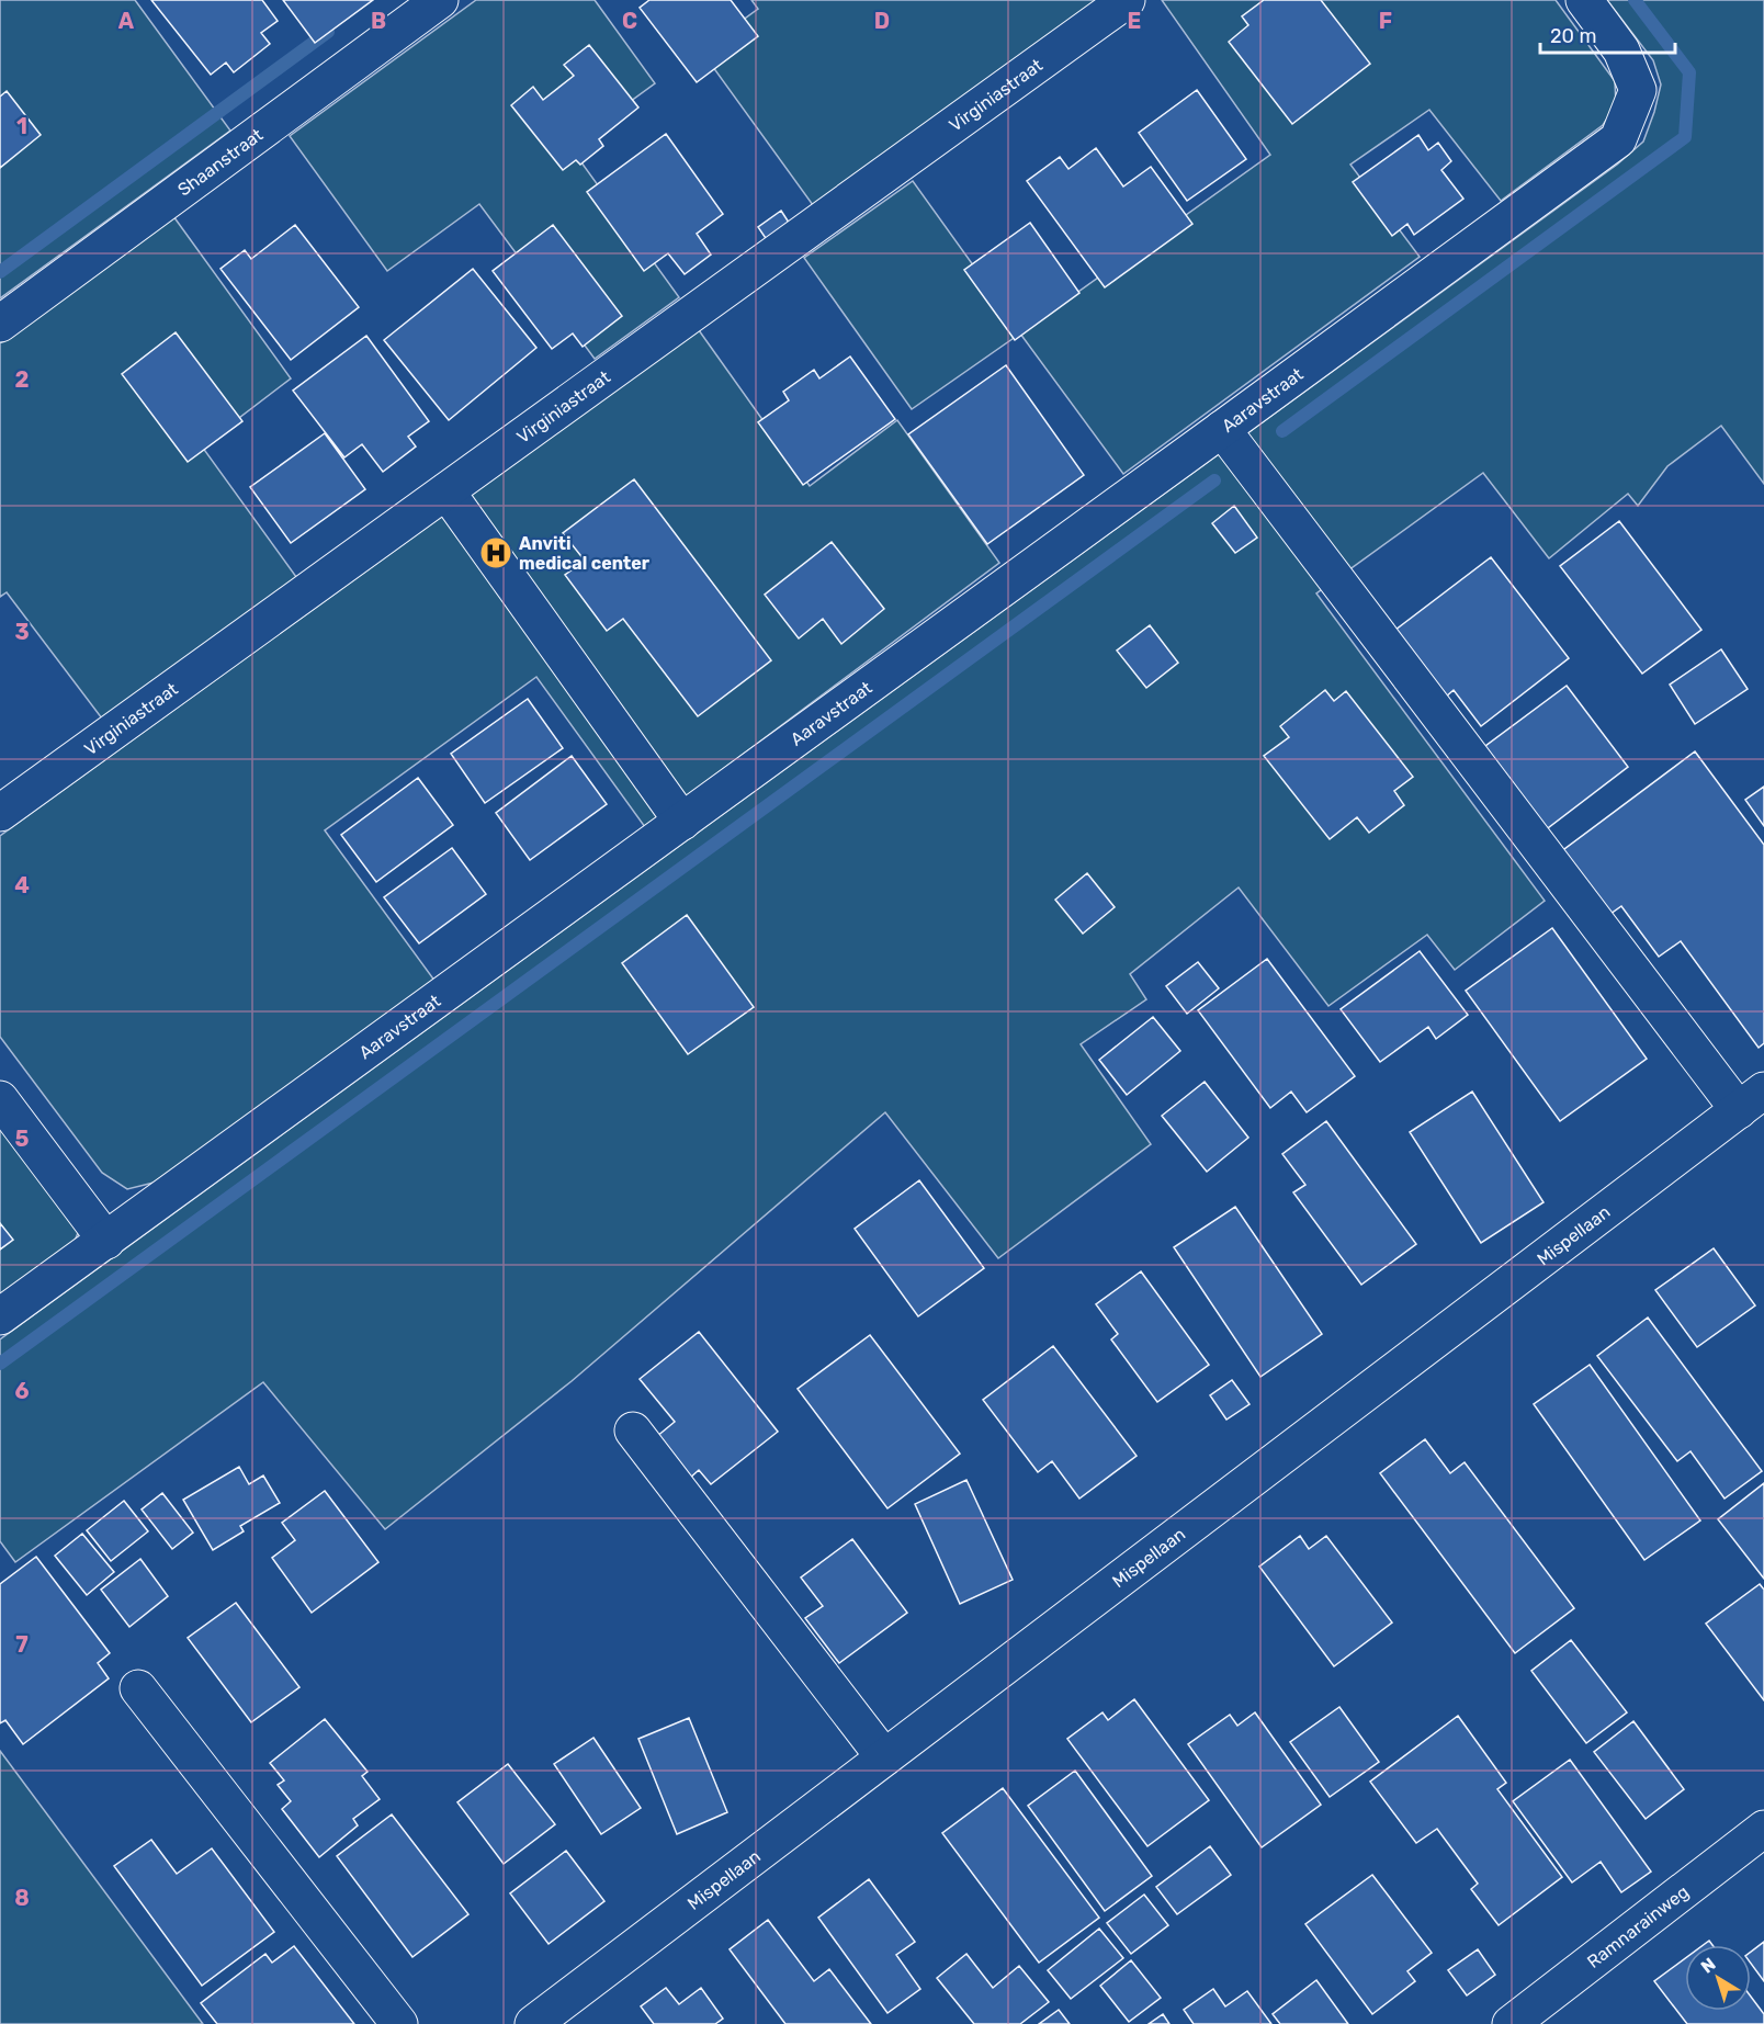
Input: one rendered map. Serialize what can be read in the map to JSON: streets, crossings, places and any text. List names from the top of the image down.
{
  "streets": {
    "street": [
      "Virginiastraat",
      "Shaanstraat",
      "Aaravstraat",
      "Mispellaan",
      "Ramnarainweg"
    ]
  },
  "places": {
    "hospital": ["Anviti medical center"]
  },
  "scale_bar": "20 m",
  "north": "top left",
  "grid": {
    "columns": [
      "A",
      "B",
      "C",
      "D",
      "E",
      "F"
    ],
    "rows": [
      "1",
      "2",
      "3",
      "4",
      "5",
      "6",
      "7",
      "8"
    ]
  }
}
